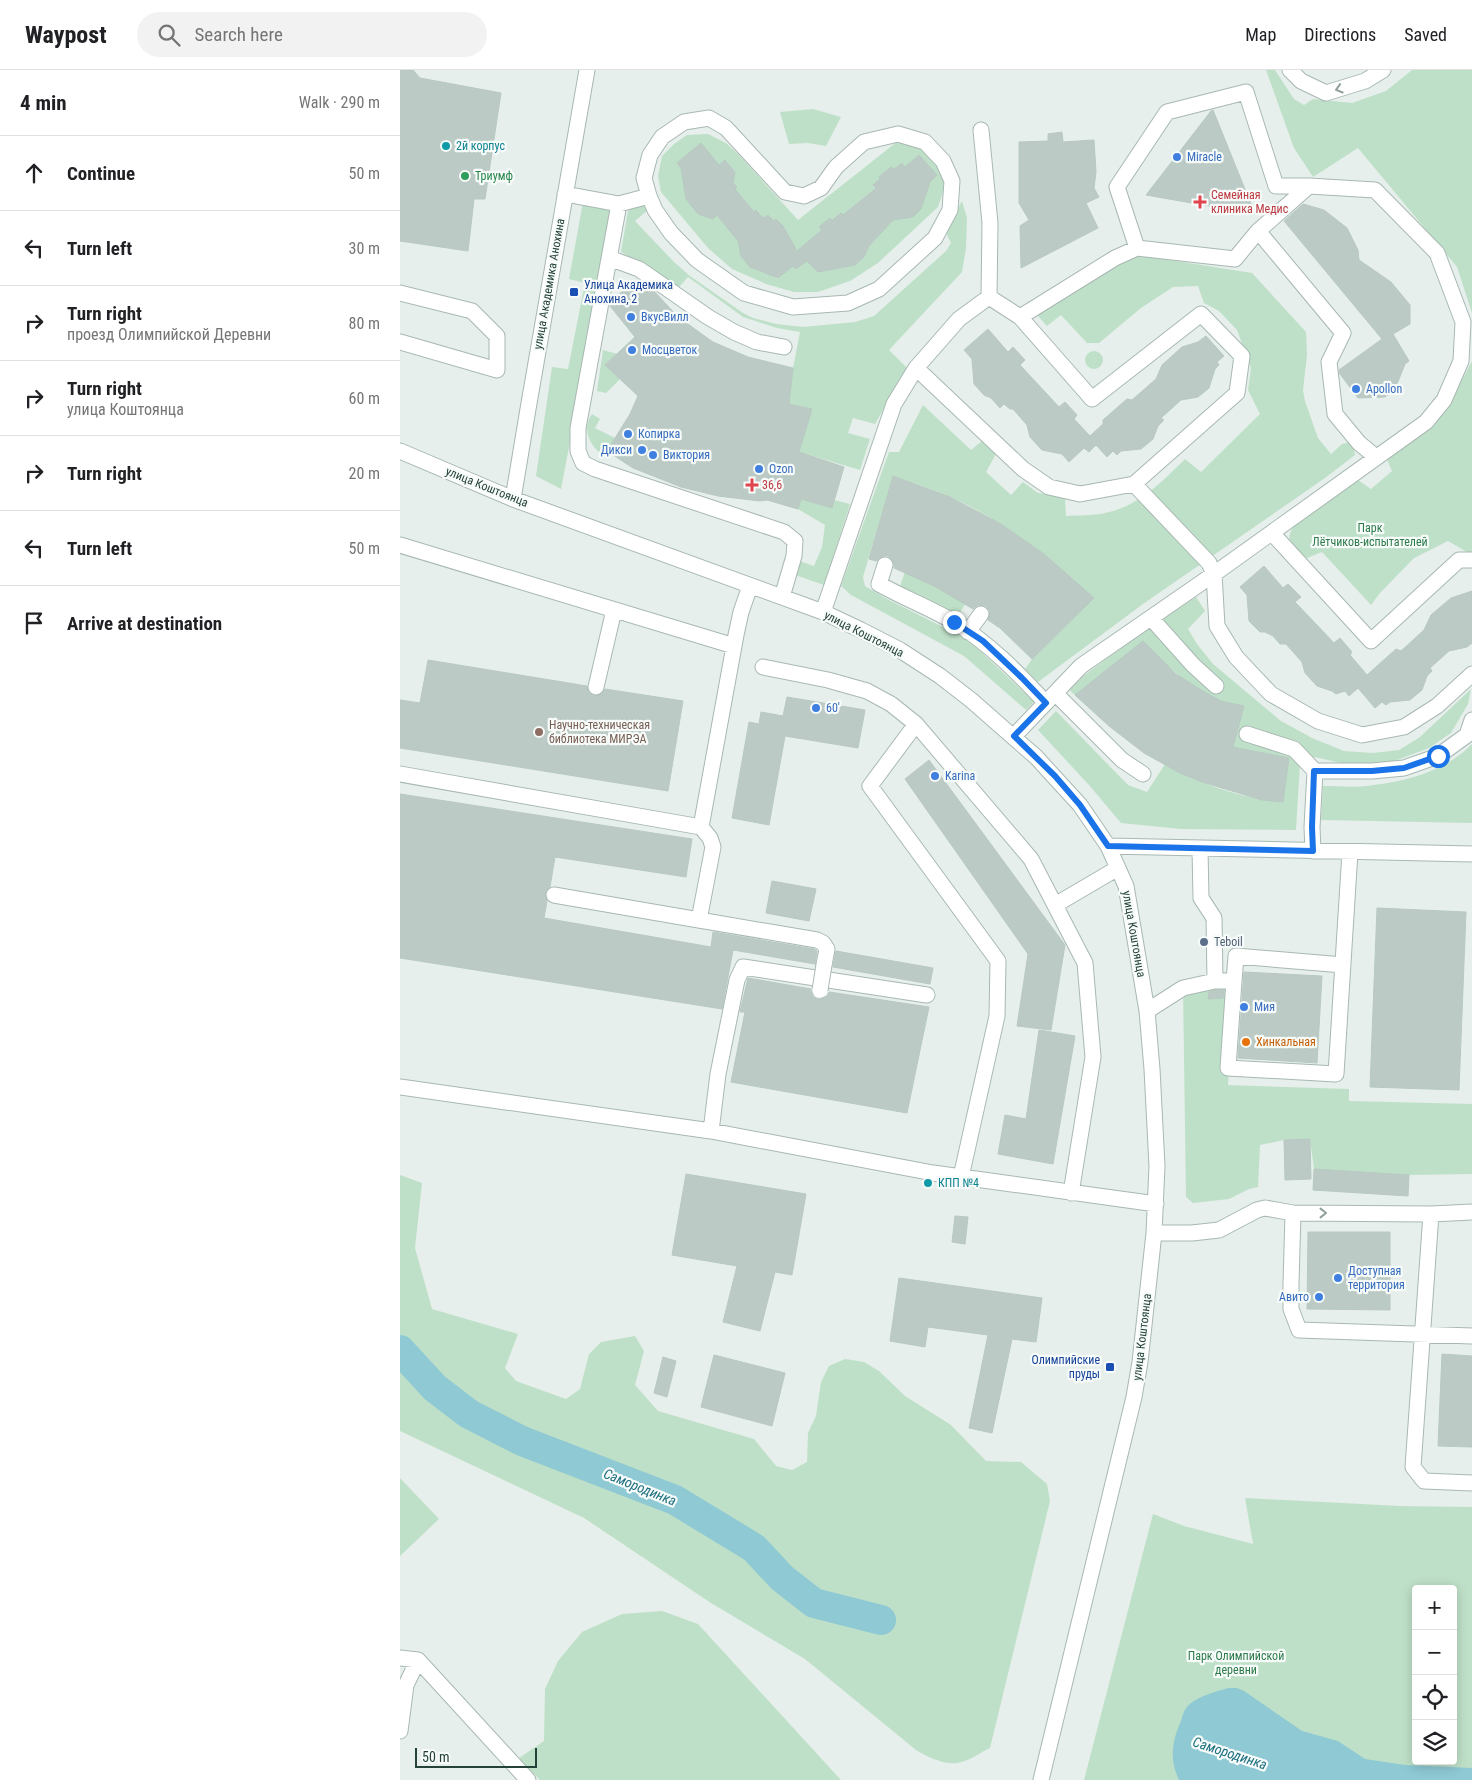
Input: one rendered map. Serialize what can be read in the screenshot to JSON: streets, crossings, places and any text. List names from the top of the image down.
{
  "streets": {
    "street": ["улица Академика Анохина", "улица Коштоянца"]
  },
  "crossings": [
    ["улица Академика Анохина", "улица Коштоянца"]
  ],
  "water": ["Самородинка"],
  "parks": ["Парк Лётчиков-испытателей", "Парк Олимпийской деревни"],
  "places": {
    "other": [
      "2й корпус",
      "Miracle",
      "Триумф",
      "ВкусВилл",
      "Мосцветок",
      "Apollon",
      "Копирка",
      "Дикси",
      "Виктория",
      "Ozon",
      "60'",
      "Научно-техническая библиотека МИРЭА",
      "Karina",
      "Teboil",
      "Мия",
      "Хинкальная",
      "КПП №4",
      "Доступная территория",
      "Авито"
    ],
    "health": ["Семейная клиника Медис", "36,6"],
    "transit": ["Улица Академика Анохина, 2", "Олимпийские пруды"]
  },
  "scale_bar": "50 m",
  "page": {
    "header": "Waypost",
    "search": "Search here",
    "nav": ["Map", "Directions", "Saved"],
    "heading": ["4 min", "Walk · 290 m"],
    "list": [
      ["Continue", "50 m"],
      ["Turn left", "30 m"],
      ["Turn right", "проезд Олимпийской Деревни", "80 m"],
      ["Turn right", "улица Коштоянца", "60 m"],
      ["Turn right", "20 m"],
      ["Turn left", "50 m"],
      "Arrive at destination"
    ],
    "map_buttons": ["+", "−"],
    "scale": "50 m"
  }
}
